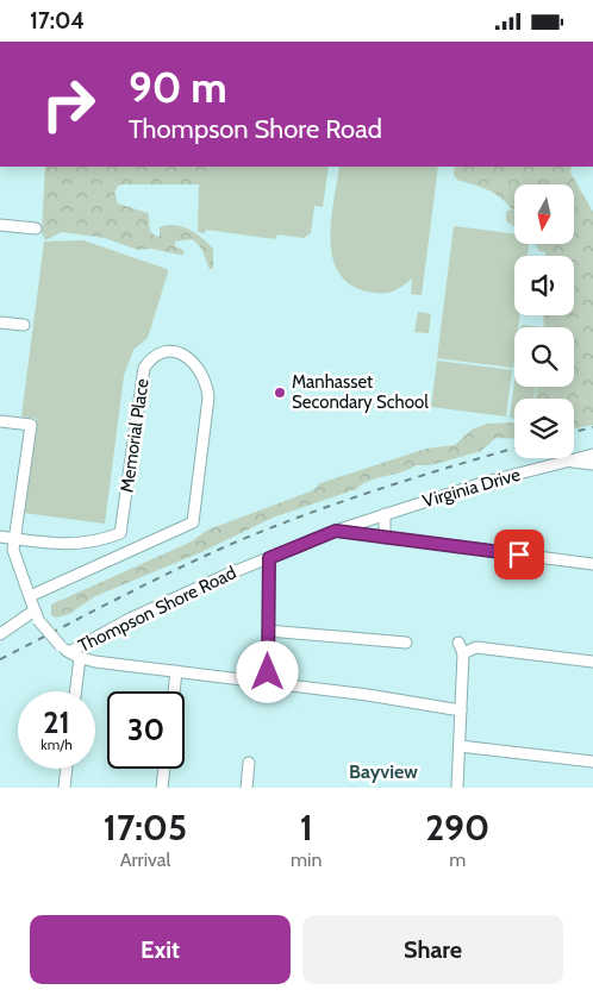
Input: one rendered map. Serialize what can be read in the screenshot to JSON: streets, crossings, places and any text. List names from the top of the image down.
{
  "streets": {
    "street": ["Memorial Place", "Virginia Drive", "Thompson Shore Road"]
  },
  "crossings": [
    ["Virginia Drive", "Thompson Shore Road"]
  ],
  "districts": ["Bayview"],
  "places": ["Manhasset Secondary School"],
  "north": "bottom",
  "page": {
    "status": "17:04",
    "turn": ["90 m", "Thompson Shore Road"],
    "speed": "21 km/h",
    "limit": "30",
    "eta": [
      "17:05",
      "Arrival",
      "1",
      "min",
      "290",
      "m"
    ],
    "buttons": ["Exit", "Share"]
  }
}
